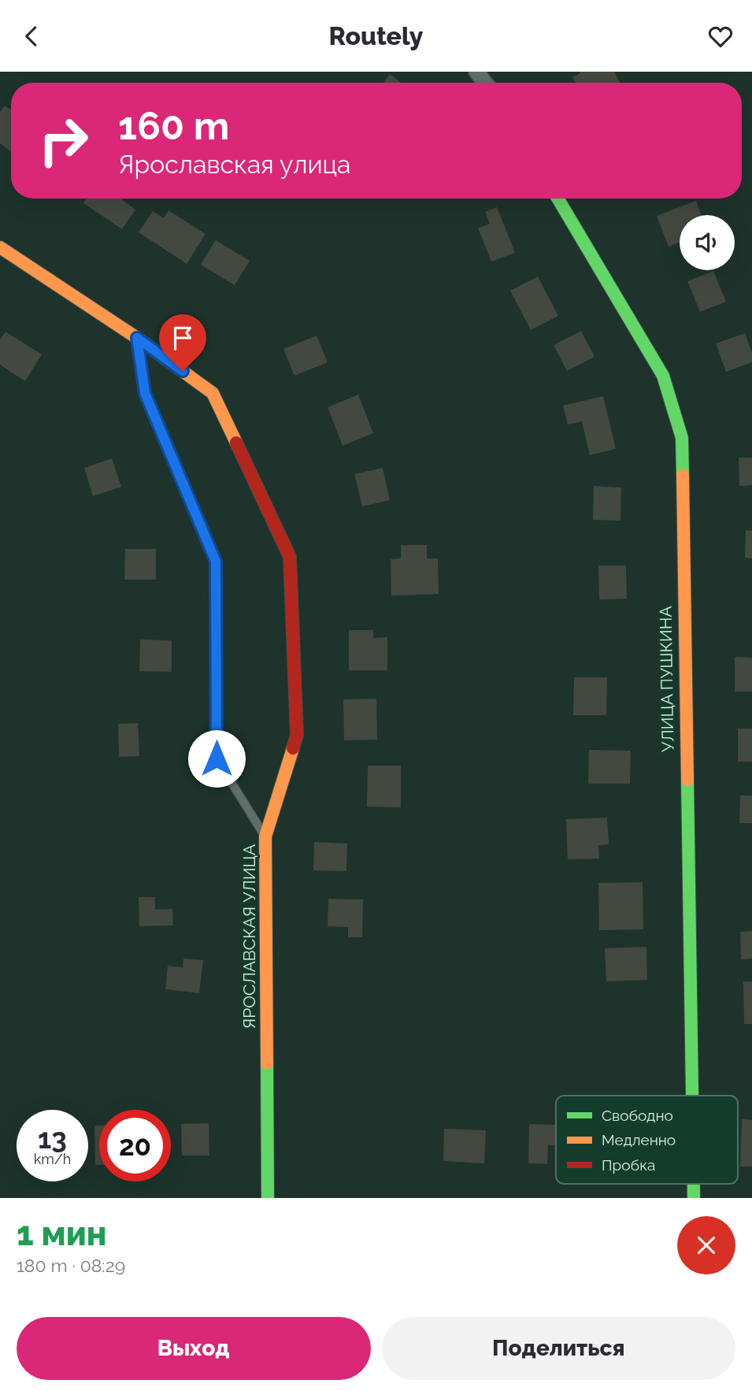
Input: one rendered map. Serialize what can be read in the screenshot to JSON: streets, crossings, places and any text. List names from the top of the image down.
{
  "streets": {
    "street": ["УЛИЦА ПУШКИНА", "ЯРОСЛАВСКАЯ УЛИЦА"]
  },
  "legend": ["Свободно", "Медленно", "Пробка"],
  "page": {
    "header": "Routely",
    "turn": ["160 m", "Ярославская улица"],
    "speed": "13 km/h",
    "limit": "20",
    "heading": ["1 мин", "180 m · 08:29"],
    "buttons": ["Выход", "Поделиться"]
  }
}
